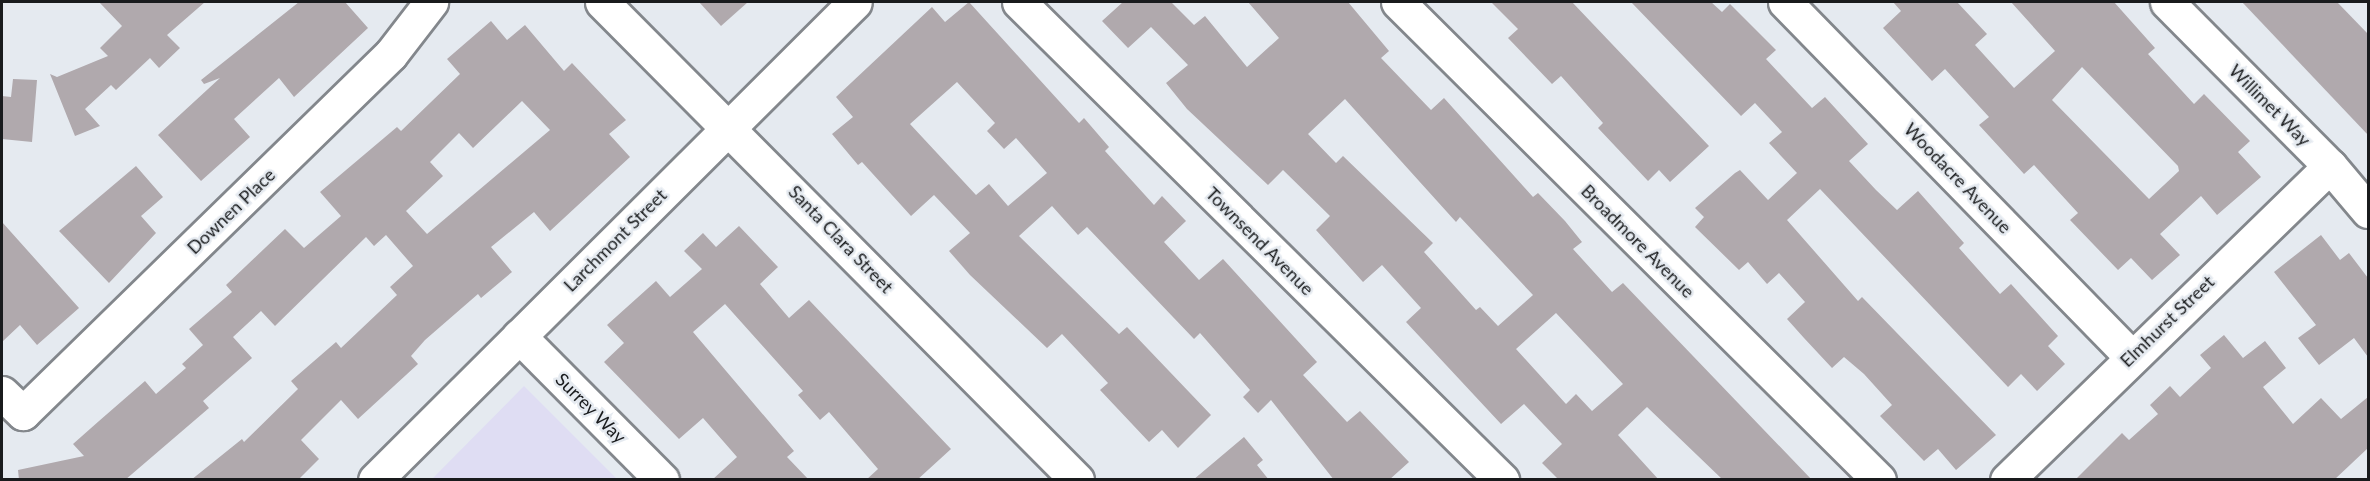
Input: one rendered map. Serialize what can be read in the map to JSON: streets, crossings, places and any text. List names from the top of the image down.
{
  "streets": {
    "street": [
      "Willimet Way",
      "Woodacre Avenue",
      "Downen Place",
      "Santa Clara Street",
      "Larchmont Street",
      "Townsend Avenue",
      "Broadmore Avenue",
      "Elmhurst Street",
      "Surrey Way"
    ]
  },
  "crossings": [
    ["Willimet Way", "Elmhurst Street"],
    ["Woodacre Avenue", "Elmhurst Street"],
    ["Santa Clara Street", "Larchmont Street"],
    ["Larchmont Street", "Surrey Way"]
  ]
}
